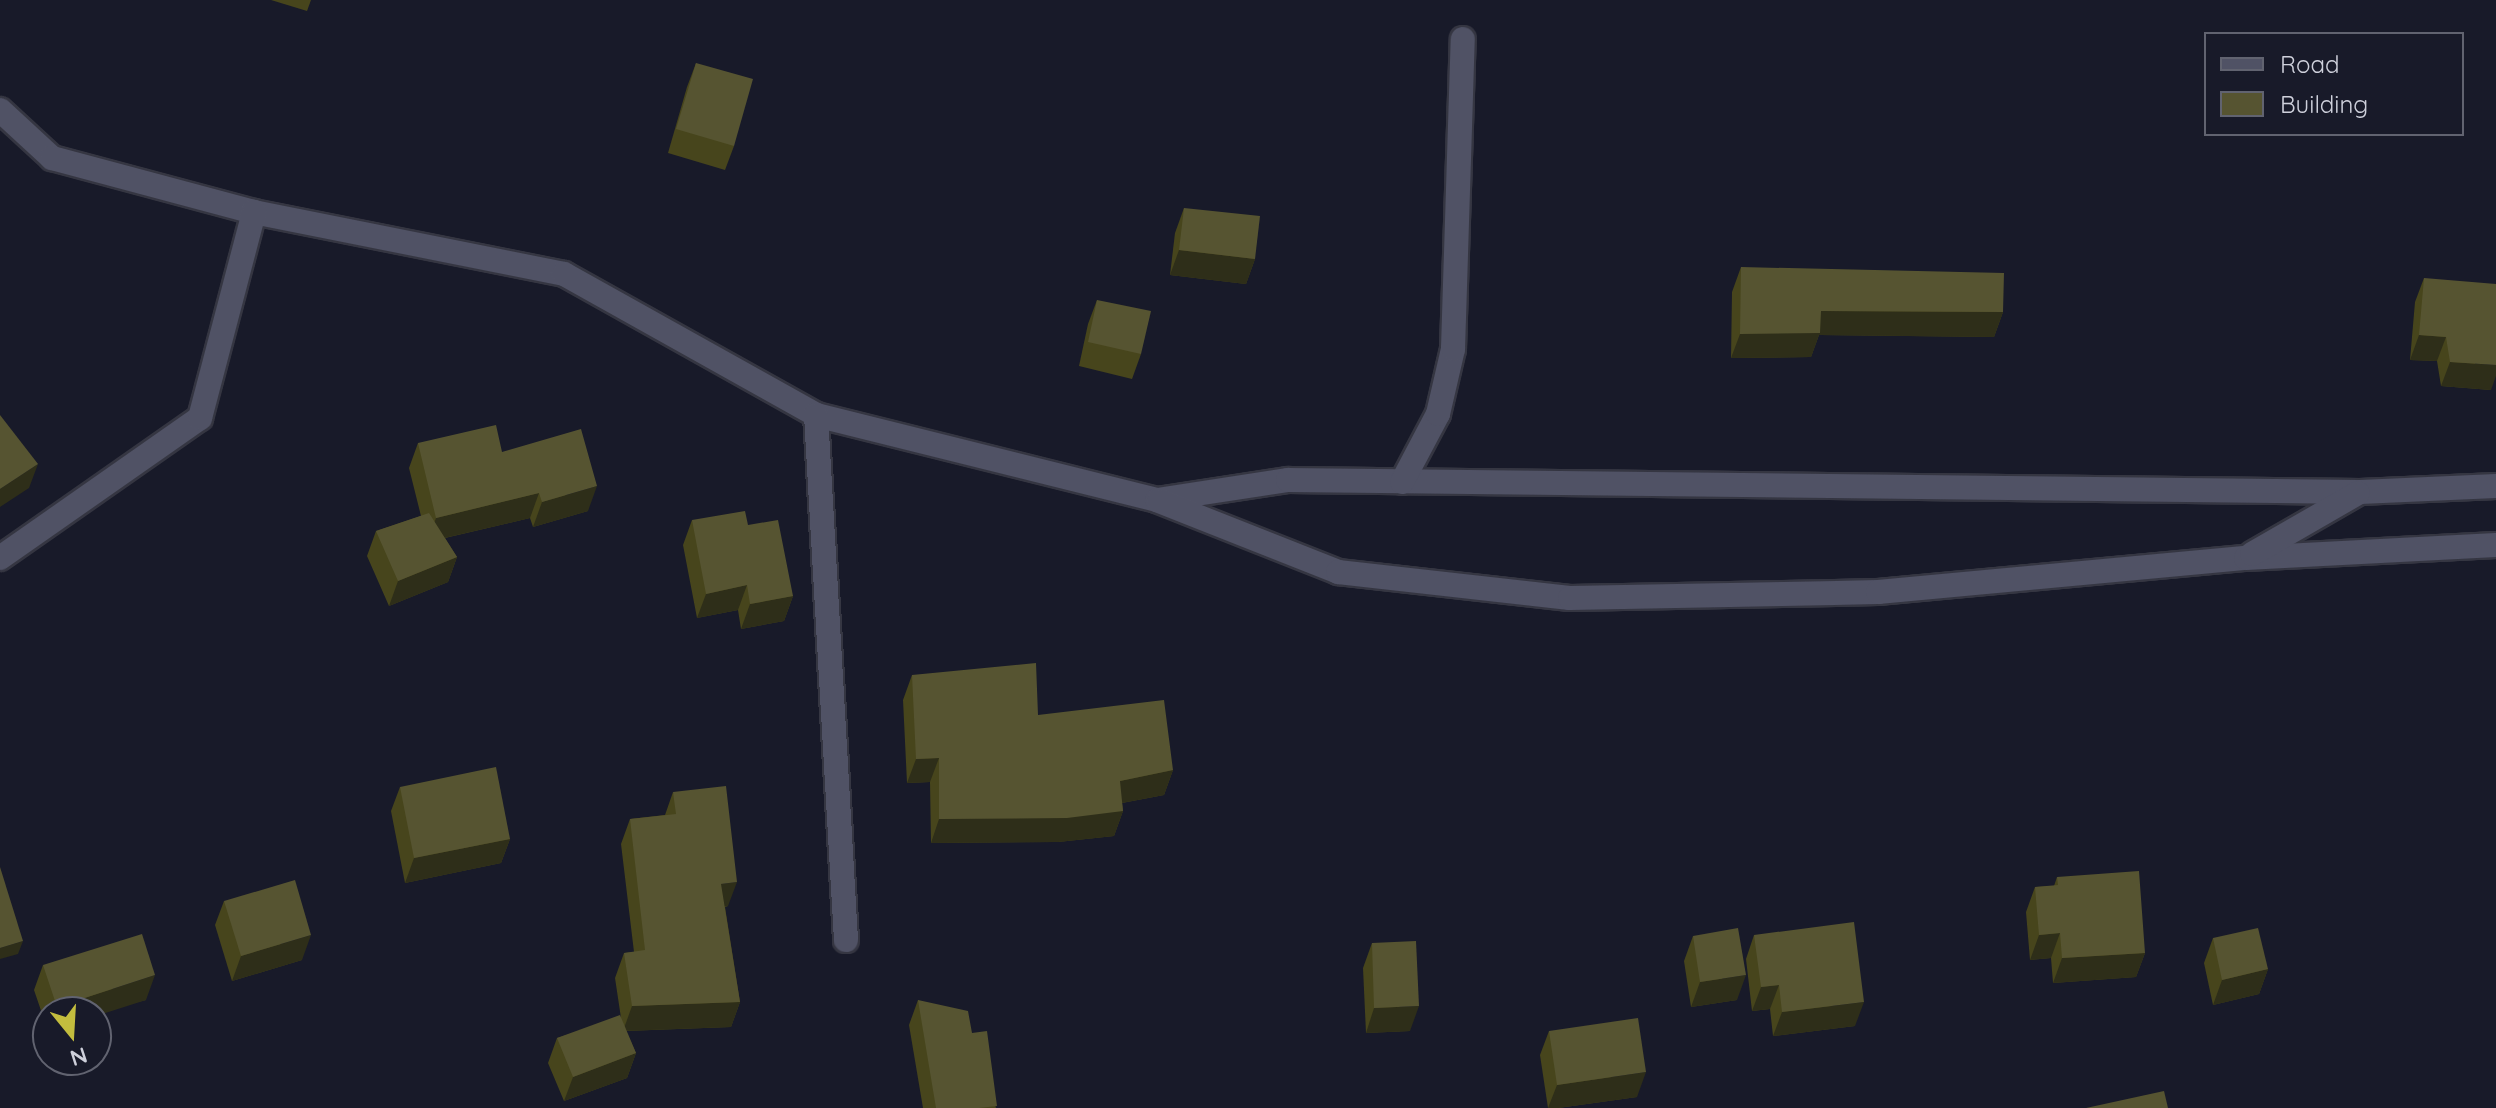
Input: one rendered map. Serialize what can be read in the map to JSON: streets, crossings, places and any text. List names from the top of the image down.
{
  "legend": ["Road", "Building"],
  "north": "bottom"
}
